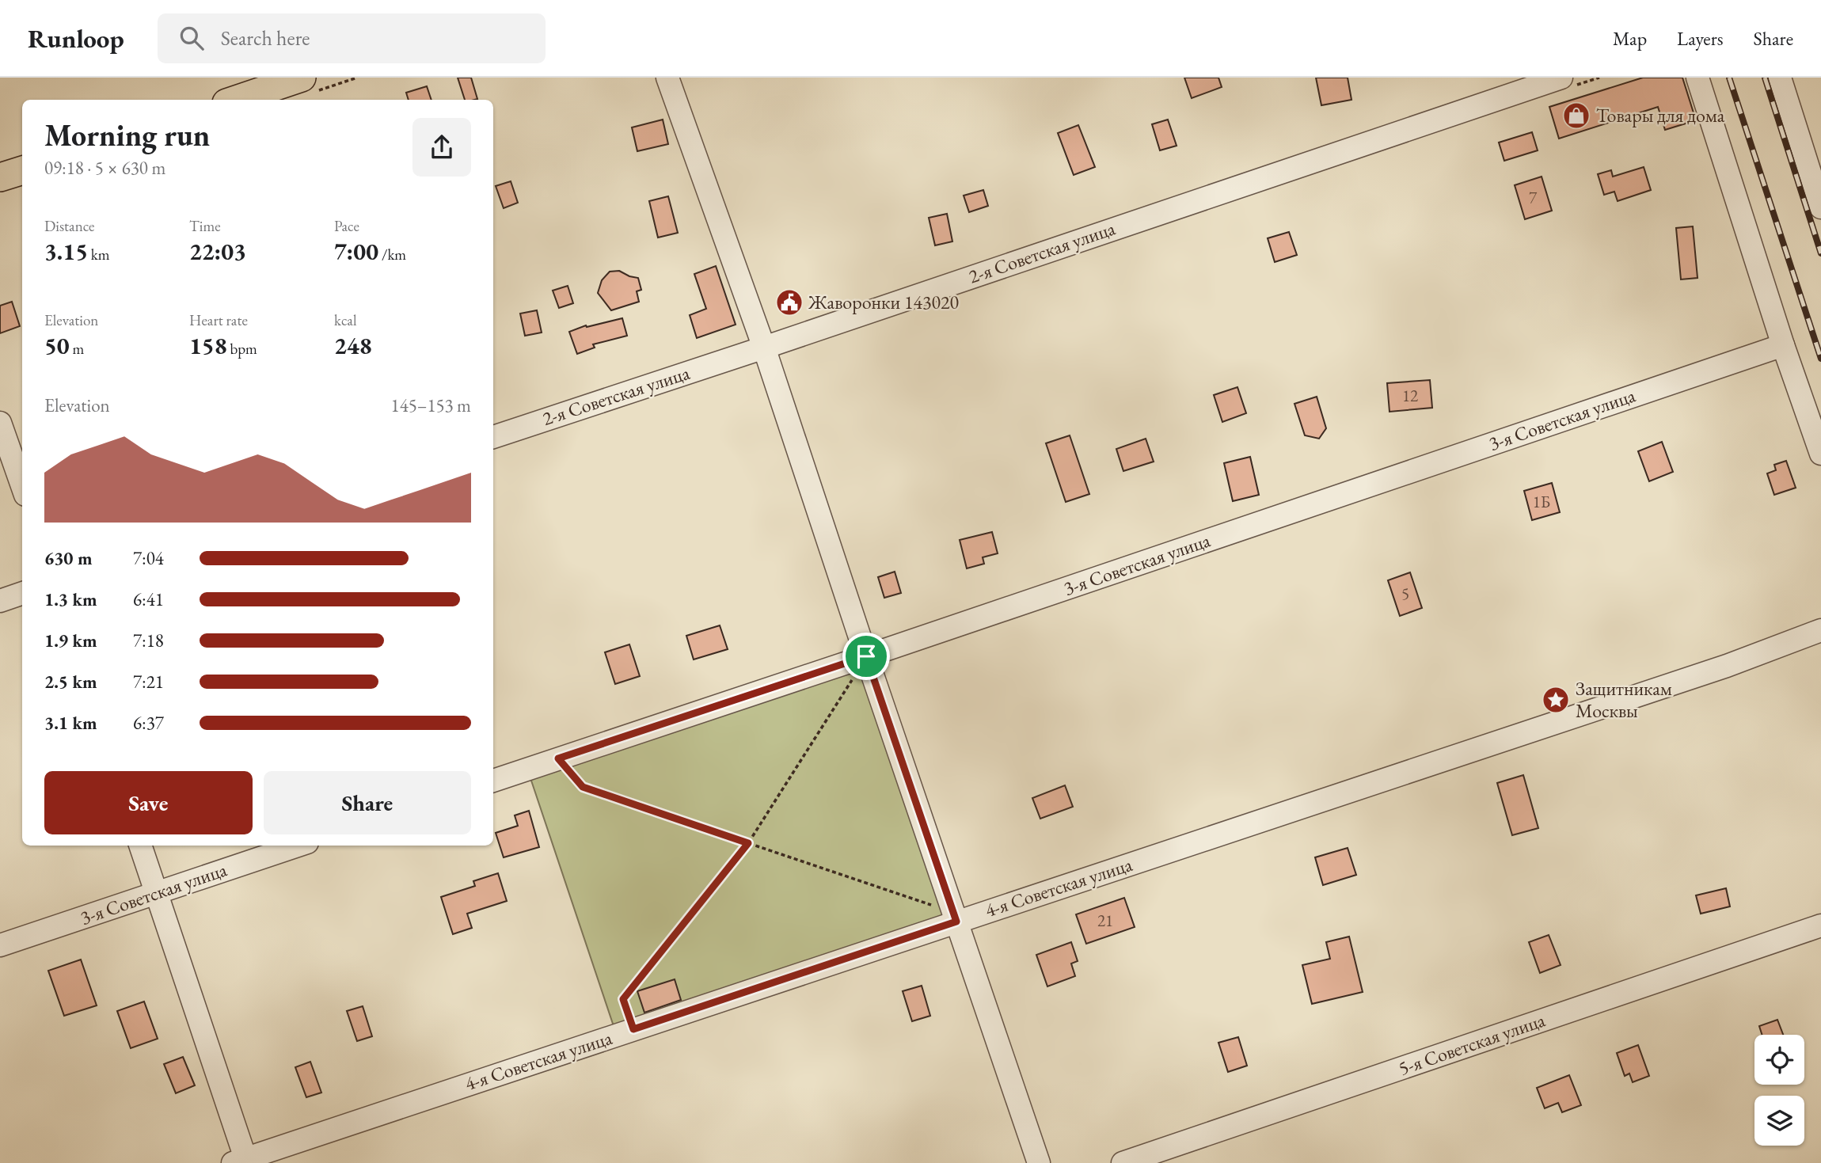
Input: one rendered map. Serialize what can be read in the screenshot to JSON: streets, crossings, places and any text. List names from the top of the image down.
{
  "streets": {
    "street": [
      "2-я Советская улица",
      "3-я Советская улица",
      "4-я Советская улица",
      "5-я Советская улица"
    ]
  },
  "places": {
    "shop": ["Товары для дома"],
    "public building": ["Жаворонки 143020"],
    "place": ["Защитникам Москвы"]
  },
  "house_numbers": [
    "7",
    "12",
    "1Б",
    "5",
    "21"
  ],
  "page": {
    "header": "Runloop",
    "search": "Search here",
    "nav": ["Map", "Layers", "Share"],
    "heading": ["Morning run", "09:18 · 5 × 630 m"],
    "stats": [
      ["Distance", "3.15 km"],
      ["Time", "22:03"],
      ["Pace", "7:00 /km"],
      ["Elevation", "50 m"],
      ["Heart rate", "158 bpm"],
      ["kcal", "248"]
    ],
    "chart": ["Elevation", "145–153 m"],
    "list": [
      {
        "name": "630 m",
        "note": "7:04"
      },
      {
        "name": "1.3 km",
        "note": "6:41"
      },
      {
        "name": "1.9 km",
        "note": "7:18"
      },
      {
        "name": "2.5 km",
        "note": "7:21"
      },
      {
        "name": "3.1 km",
        "note": "6:37"
      }
    ],
    "buttons": ["Save", "Share"]
  }
}
